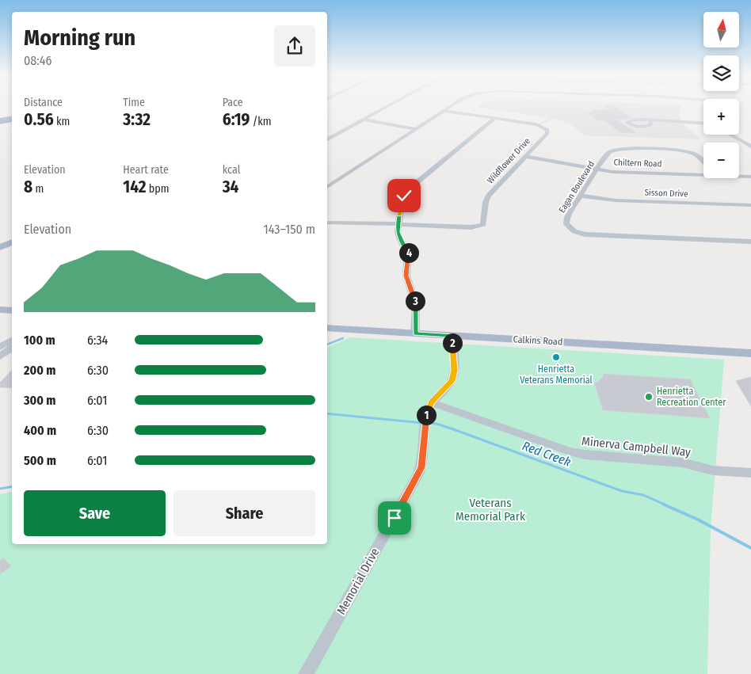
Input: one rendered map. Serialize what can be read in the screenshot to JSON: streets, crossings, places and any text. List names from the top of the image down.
{
  "streets": {
    "main road": ["Calkins Road"],
    "street": [
      "Wildflower Drive",
      "Chiltern Road",
      "Eagan Boulevard",
      "Sisson Drive",
      "Minerva Campbell Way",
      "Memorial Drive"
    ]
  },
  "crossings": [
    ["Wildflower Drive", "Chiltern Road"],
    ["Chiltern Road", "Eagan Boulevard"],
    ["Eagan Boulevard", "Sisson Drive"],
    ["Minerva Campbell Way", "Memorial Drive"]
  ],
  "water": ["Red Creek"],
  "parks": ["Veterans Memorial Park"],
  "places": ["Henrietta Veterans Memorial", "Henrietta Recreation Center"],
  "north": "top",
  "page": {
    "map_buttons": ["+", "−"],
    "heading": ["Morning run", "08:46"],
    "stats": [
      ["Distance", "0.56 km"],
      ["Time", "3:32"],
      ["Pace", "6:19 /km"],
      ["Elevation", "8 m"],
      ["Heart rate", "142 bpm"],
      ["kcal", "34"]
    ],
    "chart": ["Elevation", "143–150 m"],
    "pins": [
      "4",
      "3",
      "2",
      "1"
    ],
    "list": [
      {
        "name": "100 m",
        "note": "6:34"
      },
      {
        "name": "200 m",
        "note": "6:30"
      },
      {
        "name": "300 m",
        "note": "6:01"
      },
      {
        "name": "400 m",
        "note": "6:30"
      },
      {
        "name": "500 m",
        "note": "6:01"
      }
    ],
    "buttons": ["Save", "Share"]
  }
}
